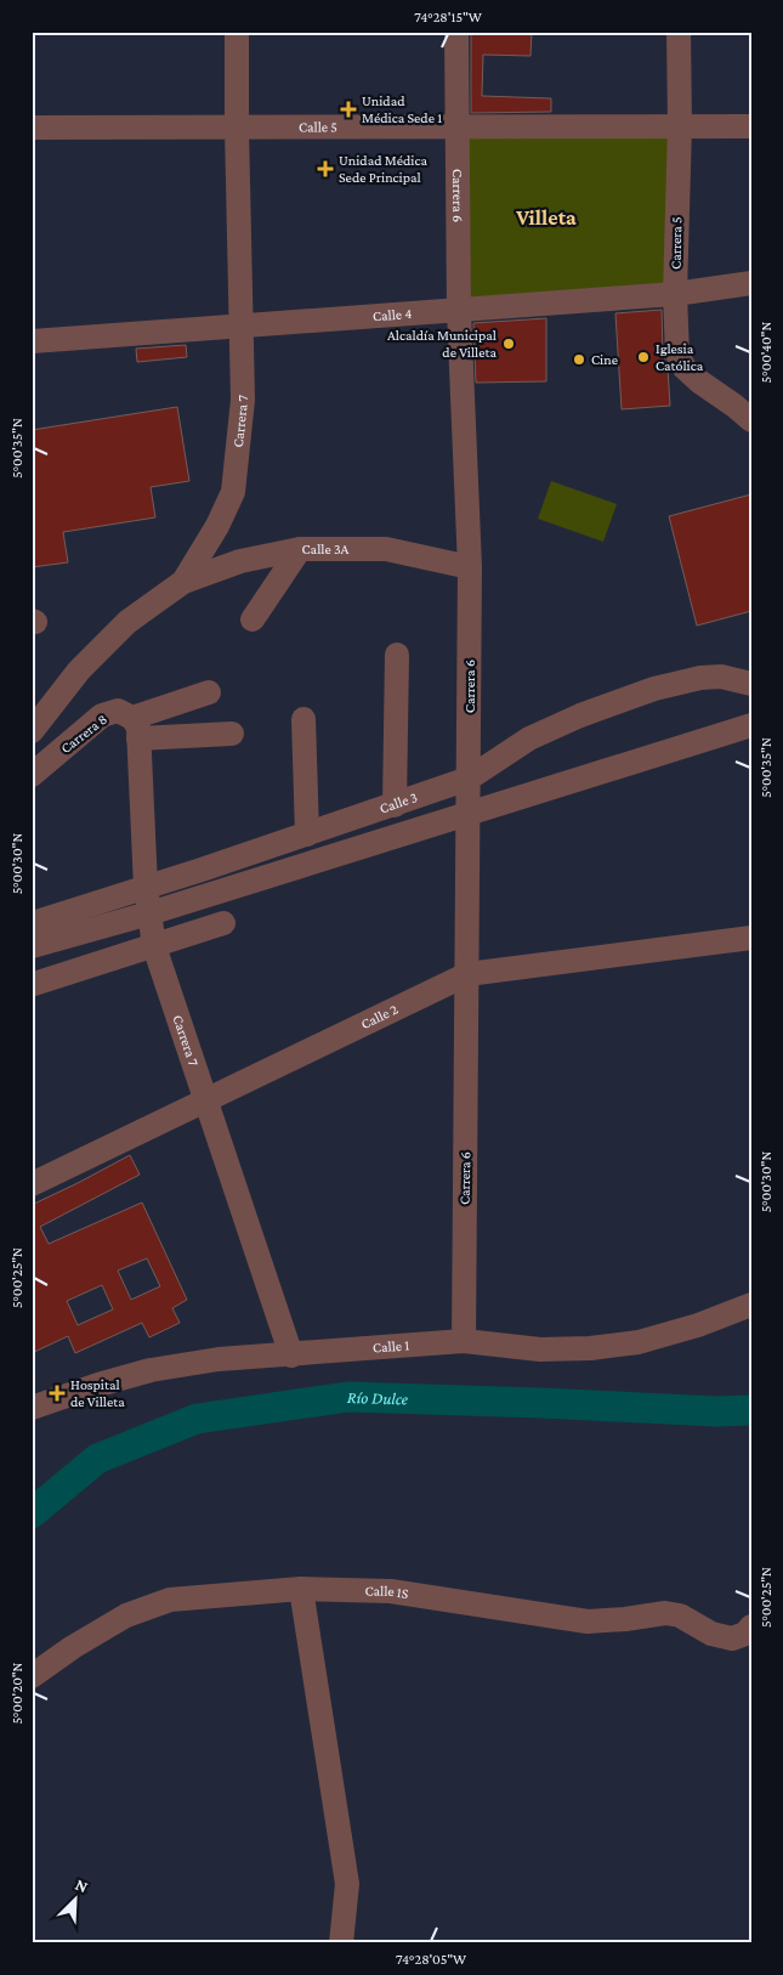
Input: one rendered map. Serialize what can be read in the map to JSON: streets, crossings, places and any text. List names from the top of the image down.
{
  "streets": {
    "street": [
      "Calle 5",
      "Carrera 6",
      "Carrera 5",
      "Calle 4",
      "Carrera 7",
      "Calle 3A",
      "Carrera 8",
      "Calle 3",
      "Calle 2",
      "Calle 1",
      "Calle 1S"
    ]
  },
  "crossings": [
    ["Calle 5", "Carrera 6"],
    ["Calle 5", "Carrera 5"],
    ["Calle 5", "Carrera 7"],
    ["Carrera 6", "Calle 4"],
    ["Carrera 6", "Calle 3A"],
    ["Carrera 6", "Calle 3"],
    ["Carrera 6", "Calle 2"],
    ["Carrera 6", "Calle 1"],
    ["Carrera 5", "Calle 4"],
    ["Calle 4", "Carrera 7"],
    ["Carrera 7", "Calle 3A"],
    ["Carrera 7", "Carrera 8"],
    ["Carrera 7", "Calle 3"],
    ["Carrera 7", "Calle 2"],
    ["Carrera 7", "Calle 1"]
  ],
  "districts": ["Villeta"],
  "water": ["Río Dulce"],
  "places": {
    "health": ["Unidad Médica Sede 1", "Unidad Médica Sede Principal", "Hospital de Villeta"],
    "other": ["Alcaldía Municipal de Villeta", "Iglesia Católica", "Cine"]
  },
  "north": "top right",
  "coordinates": [
    "74°28'15\"W",
    "5°00'40\"N",
    "5°00'35\"N",
    "5°00'30\"N",
    "5°00'25\"N",
    "5°00'20\"N",
    "74°28'05\"W"
  ]
}
